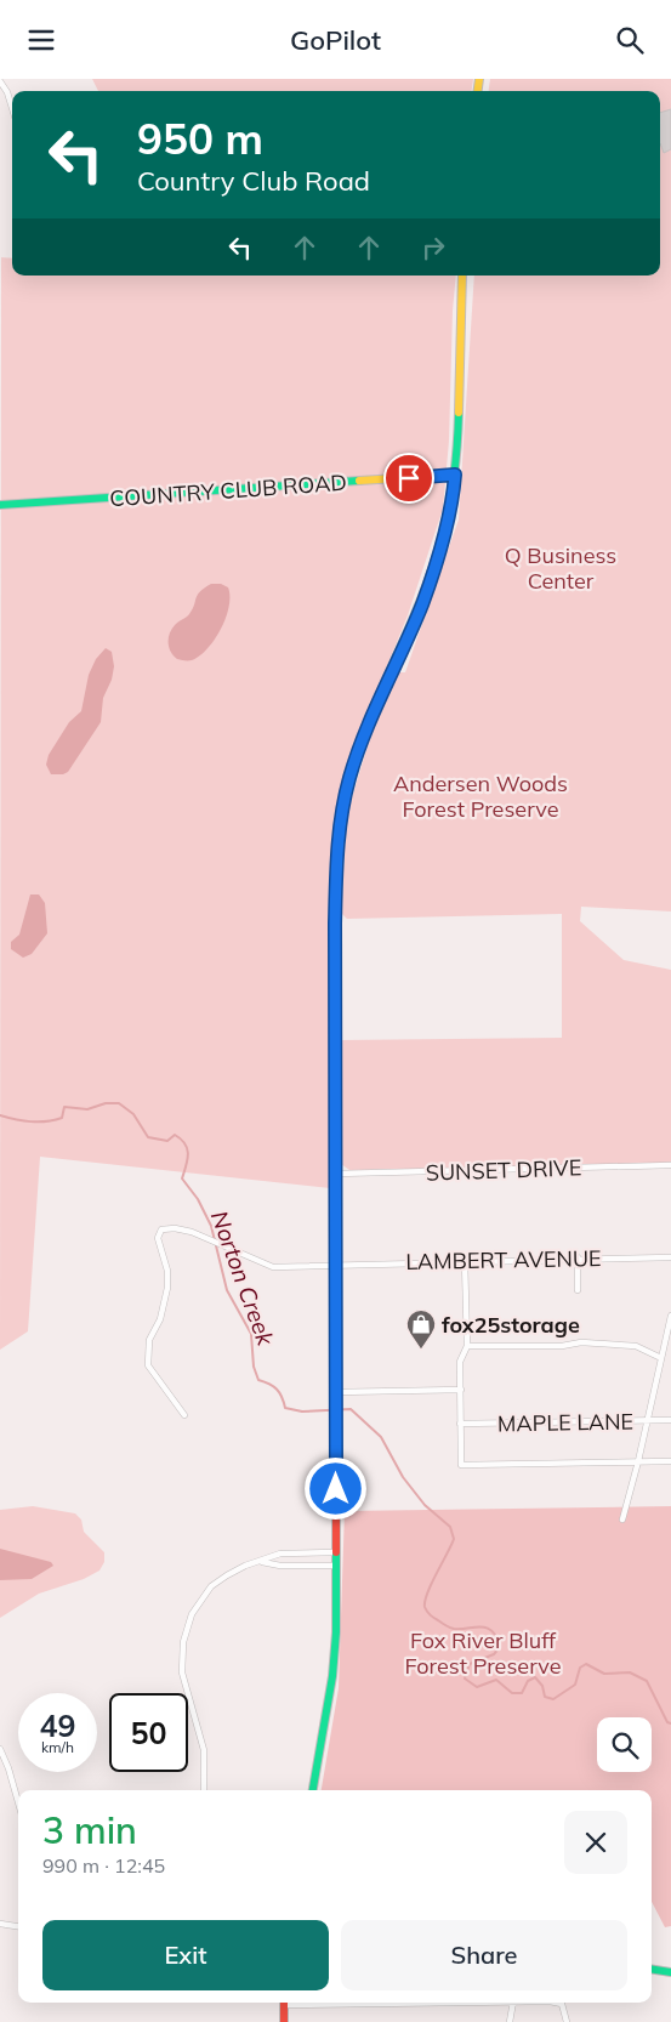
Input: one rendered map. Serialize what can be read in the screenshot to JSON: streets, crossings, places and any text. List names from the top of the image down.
{
  "streets": {
    "main road": ["COUNTRY CLUB ROAD"],
    "street": ["SUNSET DRIVE", "LAMBERT AVENUE", "MAPLE LANE"]
  },
  "water": ["Norton Creek"],
  "parks": ["Q Business Center", "Andersen Woods Forest Preserve", "Fox River Bluff Forest Preserve"],
  "places": {
    "shop": ["fox25storage"]
  },
  "page": {
    "header": "GoPilot",
    "turn": ["950 m", "Country Club Road"],
    "speed": "49 km/h",
    "limit": "50",
    "heading": ["3 min", "990 m · 12:45"],
    "buttons": ["Exit", "Share"]
  }
}
